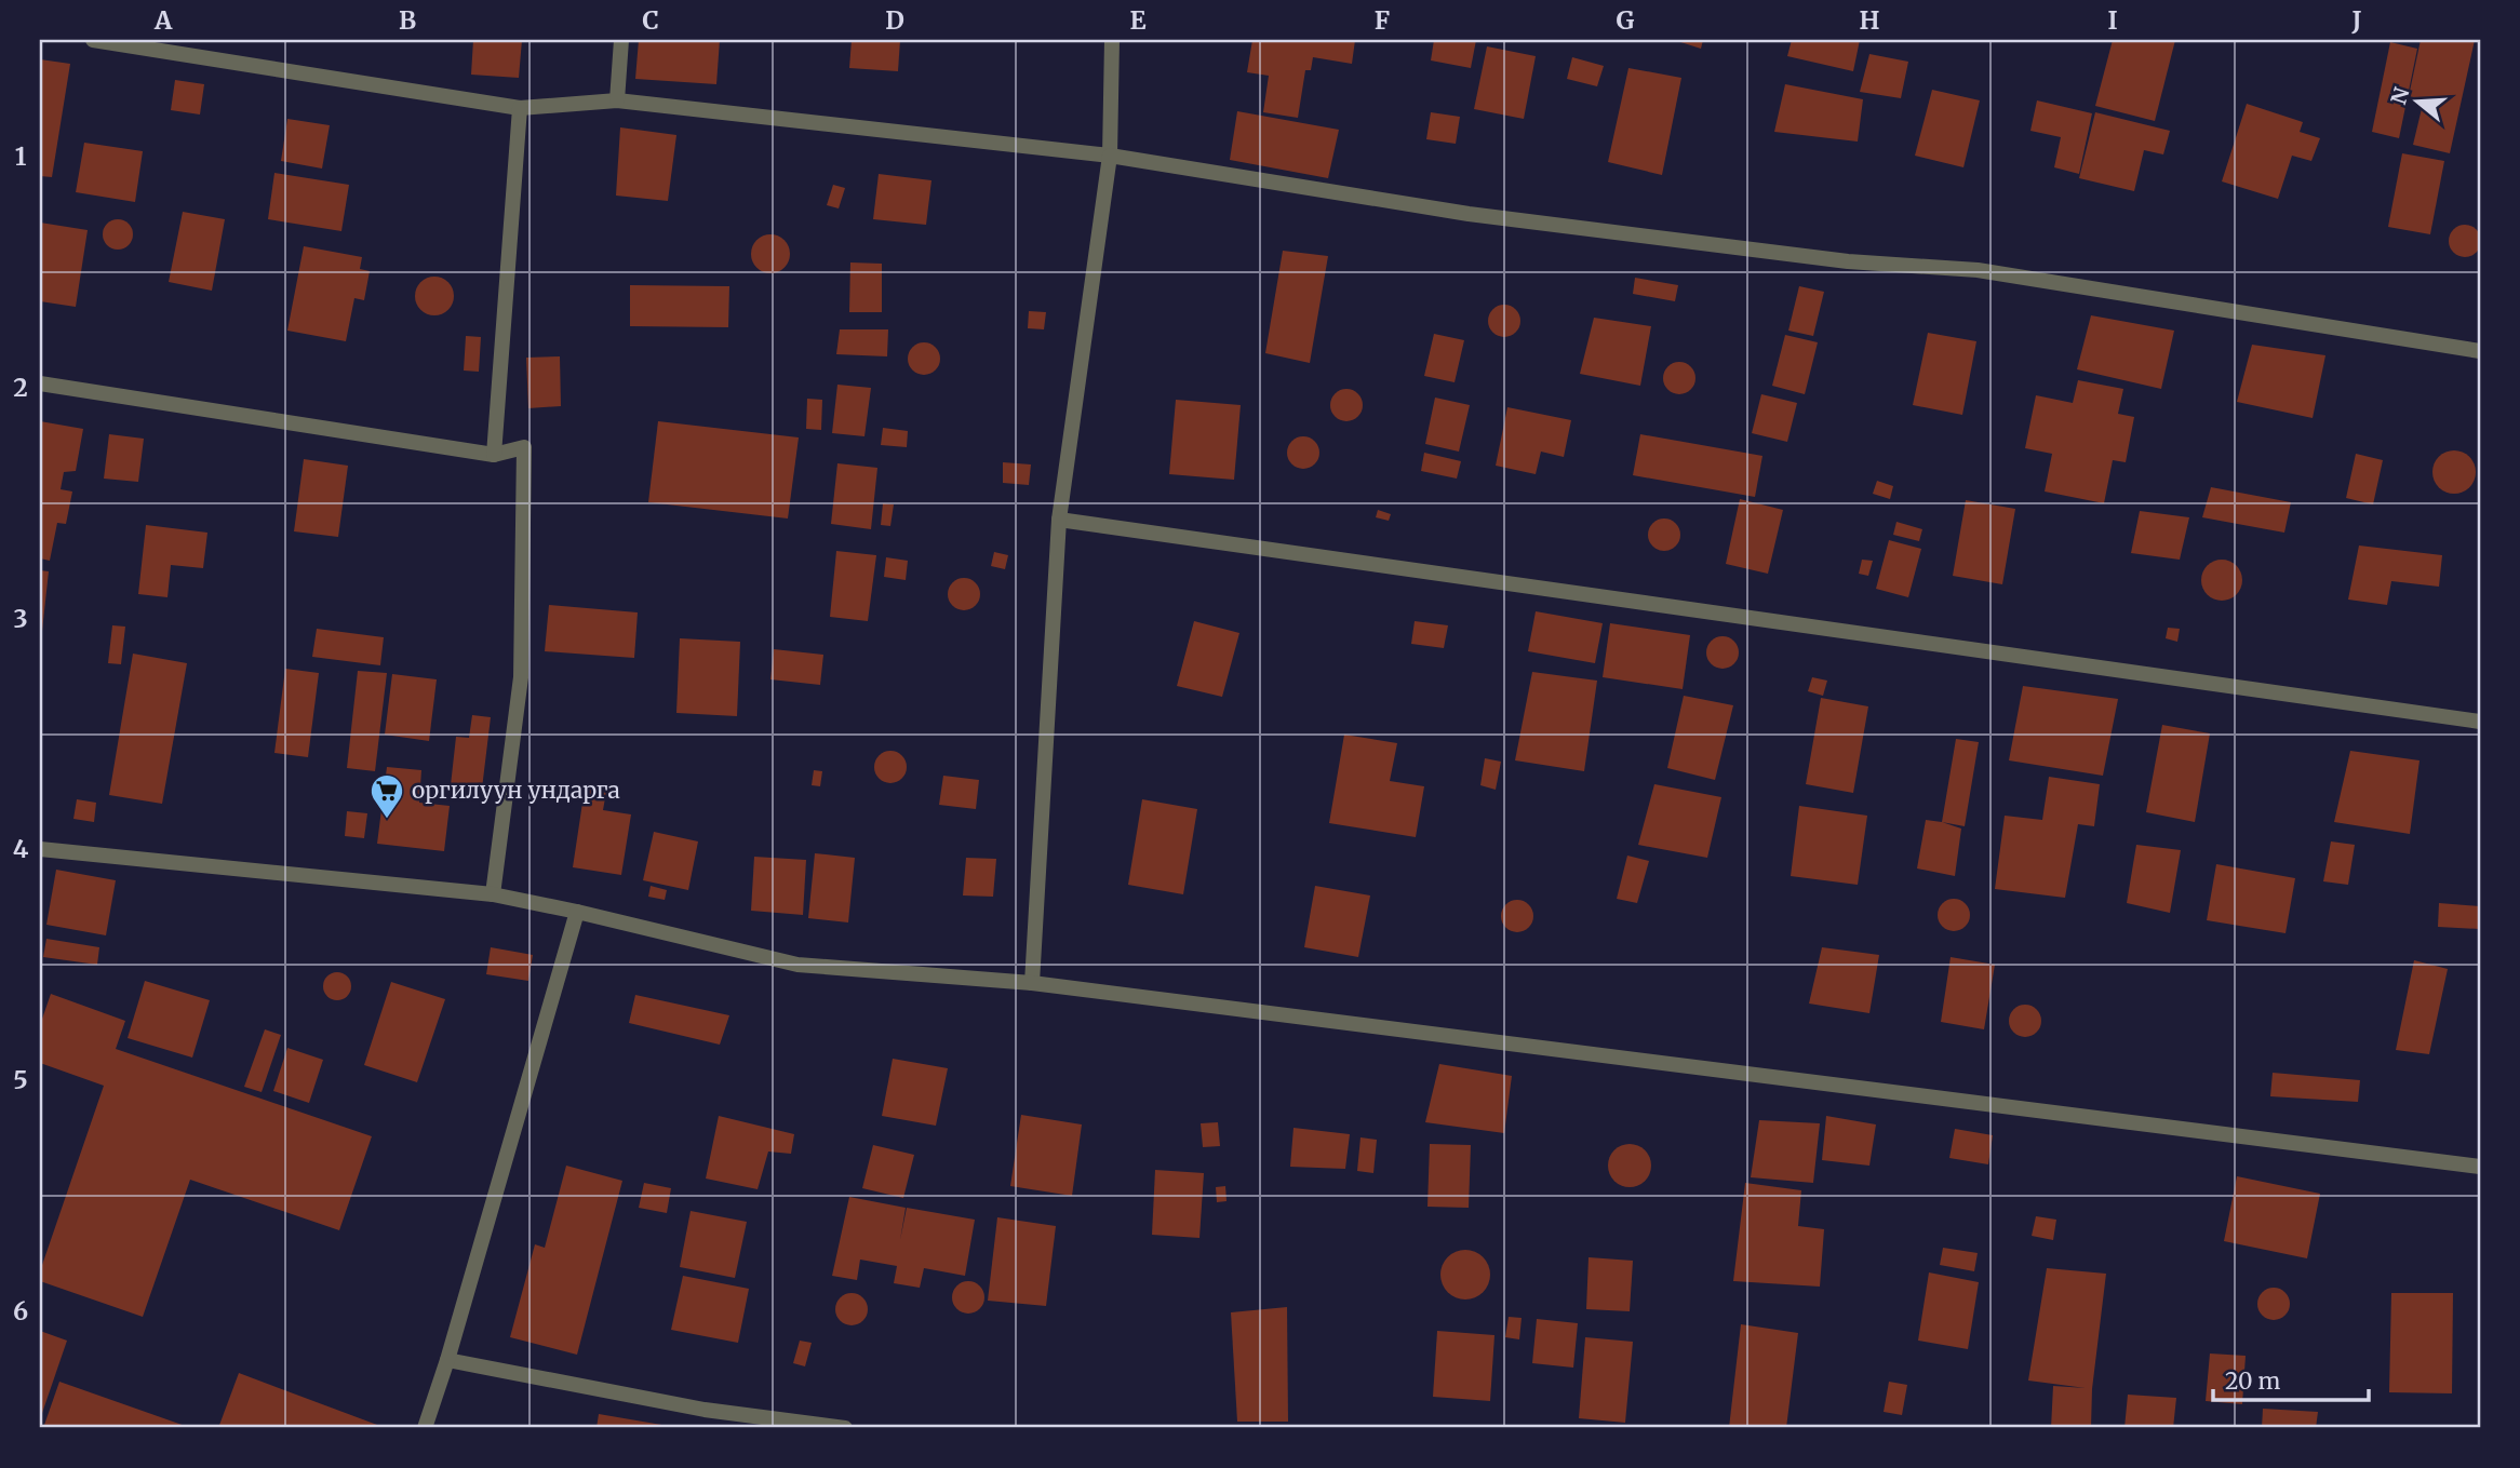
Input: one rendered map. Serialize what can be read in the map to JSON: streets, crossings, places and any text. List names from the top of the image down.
{
  "places": {
    "supermarket": ["оргилуун ундарга"]
  },
  "scale_bar": "20 m",
  "north": "left",
  "grid": {
    "columns": [
      "A",
      "B",
      "C",
      "D",
      "E",
      "F",
      "G",
      "H",
      "I",
      "J"
    ],
    "rows": [
      "1",
      "2",
      "3",
      "4",
      "5",
      "6"
    ]
  }
}
